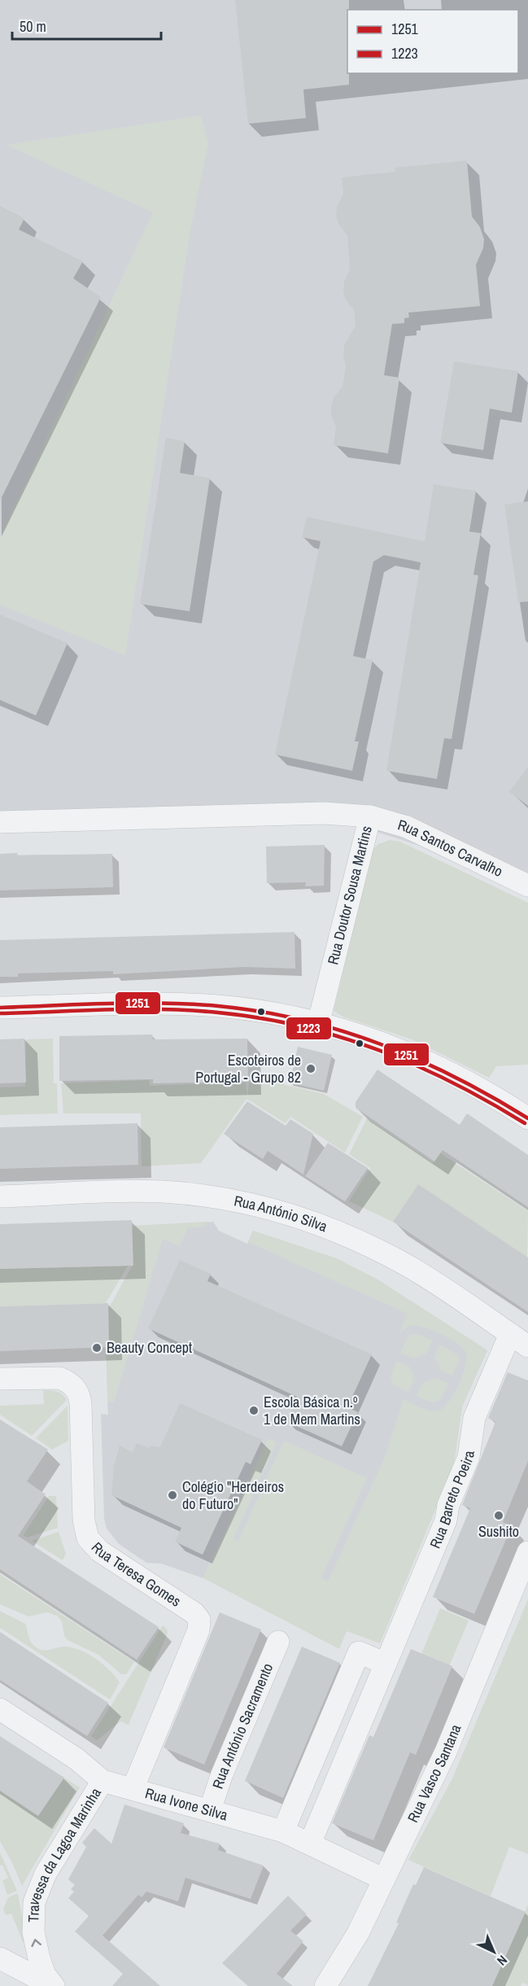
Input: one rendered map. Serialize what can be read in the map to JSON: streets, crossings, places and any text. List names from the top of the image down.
{
  "streets": {
    "street": [
      "Rua Santos Carvalho",
      "Rua Doutor Sousa Martins",
      "Rua António Silva",
      "Rua Barreto Poeira",
      "Rua Teresa Gomes",
      "Rua António Sacramento",
      "Rua Vasco Santana",
      "Rua Ivone Silva",
      "Travessa da Lagoa Marinha"
    ]
  },
  "crossings": [
    ["Rua Santos Carvalho", "Rua Doutor Sousa Martins"],
    ["Rua António Silva", "Rua Barreto Poeira"],
    ["Rua Barreto Poeira", "Rua Ivone Silva"],
    ["Rua Teresa Gomes", "Rua Ivone Silva"],
    ["Rua António Sacramento", "Rua Ivone Silva"],
    ["Rua Vasco Santana", "Rua Ivone Silva"],
    ["Rua Ivone Silva", "Travessa da Lagoa Marinha"]
  ],
  "one_way": ["Travessa da Lagoa Marinha"],
  "places": [
    "Escoteiros de Portugal - Grupo 82",
    "Beauty Concept",
    "Escola Básica n.º 1 de Mem Martins",
    "Colégio \"Herdeiros do Futuro\"",
    "Sushito"
  ],
  "lines": ["transit line 1251", "transit line 1223"],
  "legend": ["1251", "1223"],
  "scale_bar": "50 m",
  "north": "bottom right"
}
